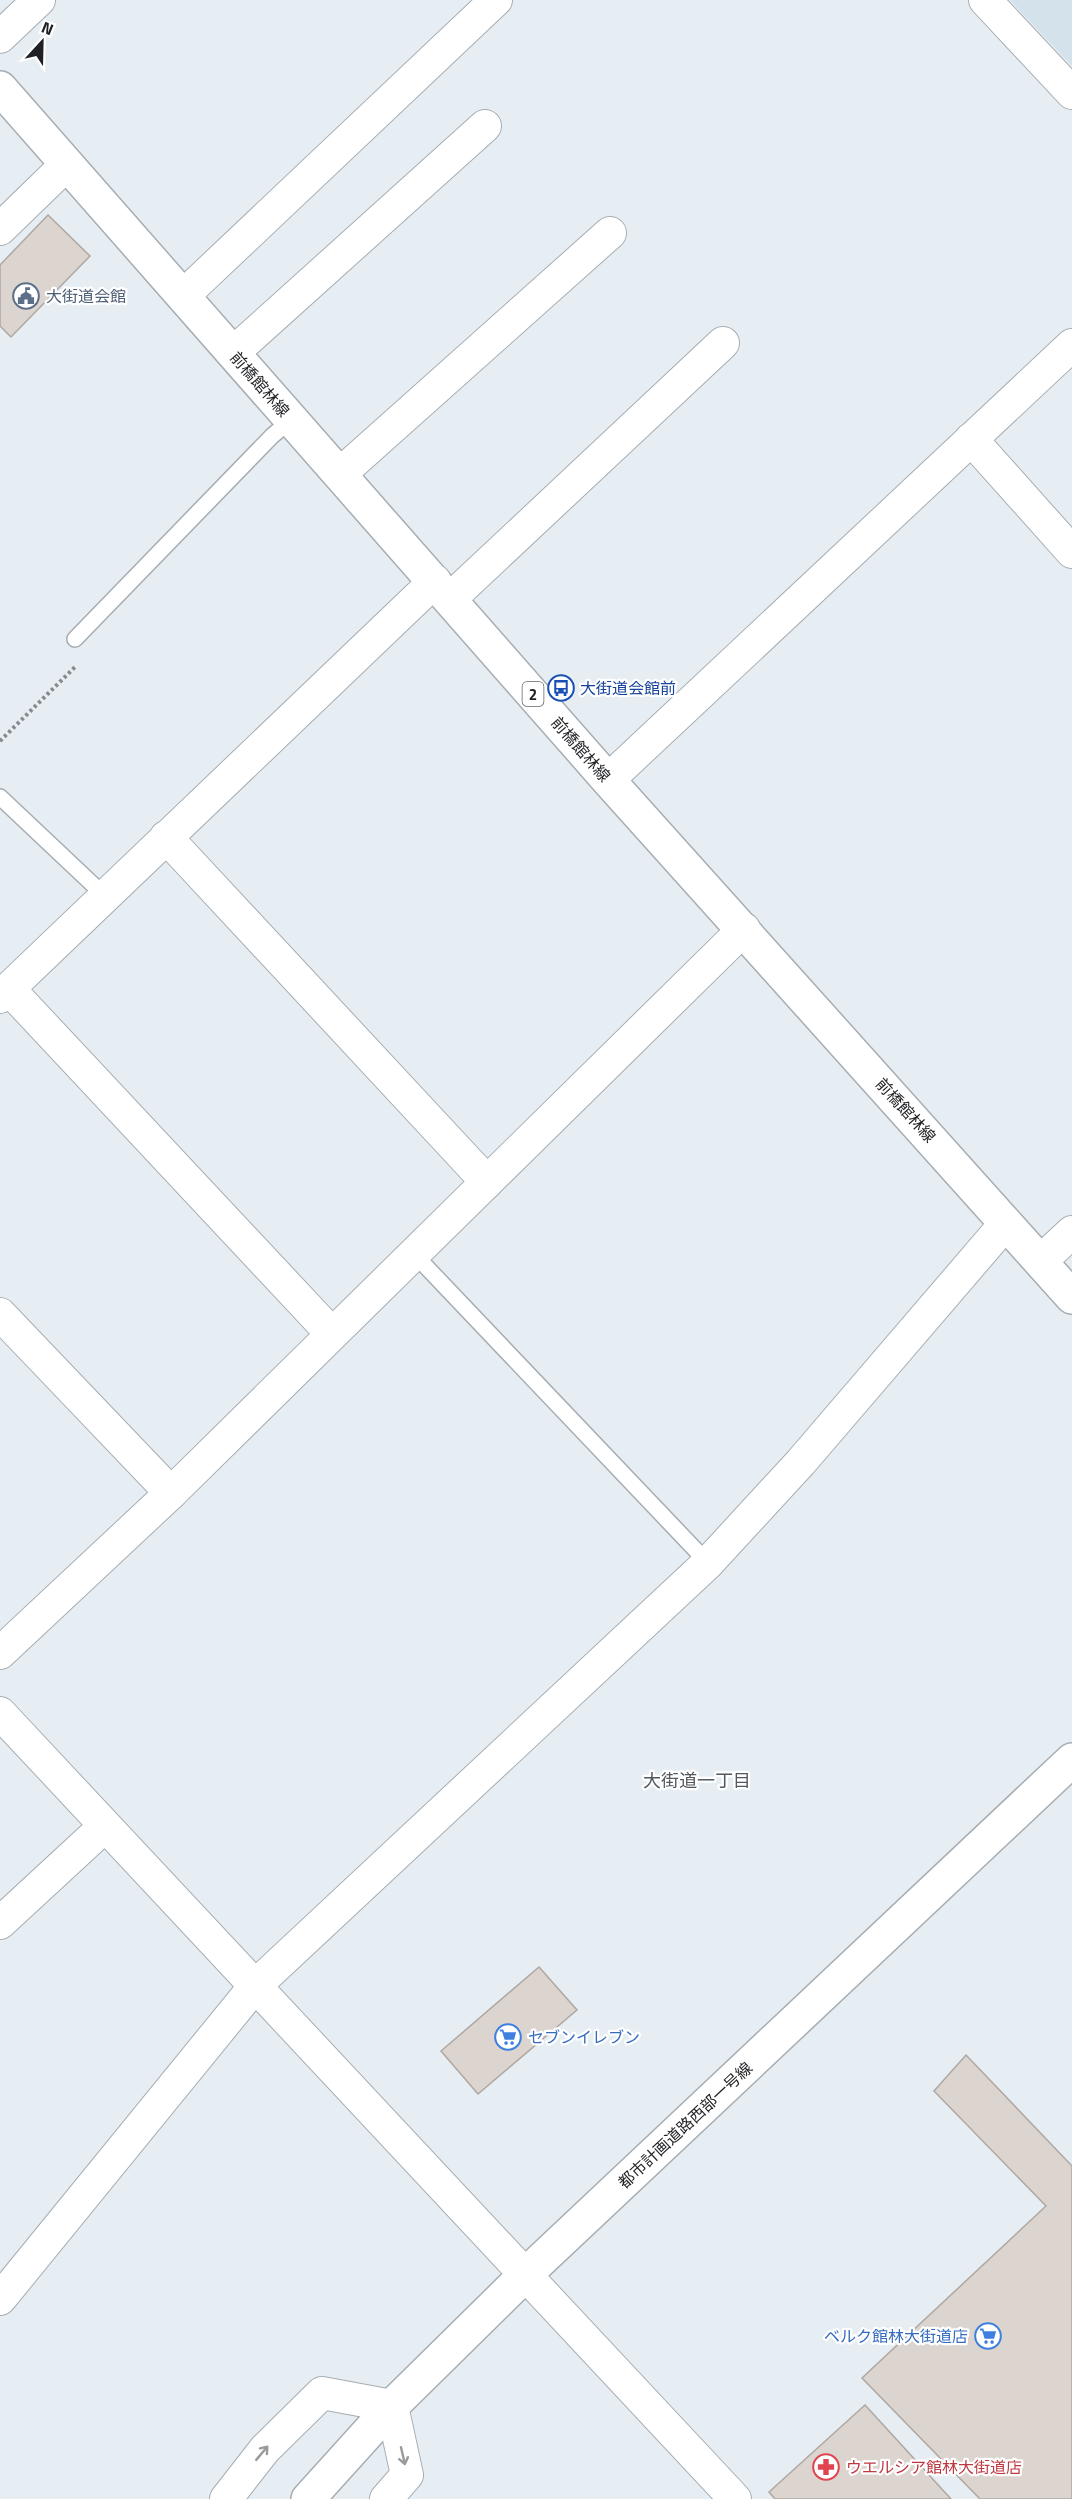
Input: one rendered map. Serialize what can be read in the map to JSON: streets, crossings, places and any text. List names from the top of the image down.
{
  "streets": {
    "main road": ["前橋館林線", "2", "都市計画道路西部一号線"]
  },
  "districts": ["大街道一丁目"],
  "places": {
    "public building": ["大街道会館"],
    "bus stop": ["大街道会館前"],
    "supermarket": ["セブンイレブン", "ベルク館林大街道店"],
    "pharmacy": ["ウエルシア館林大街道店"]
  },
  "north": "top"
}
